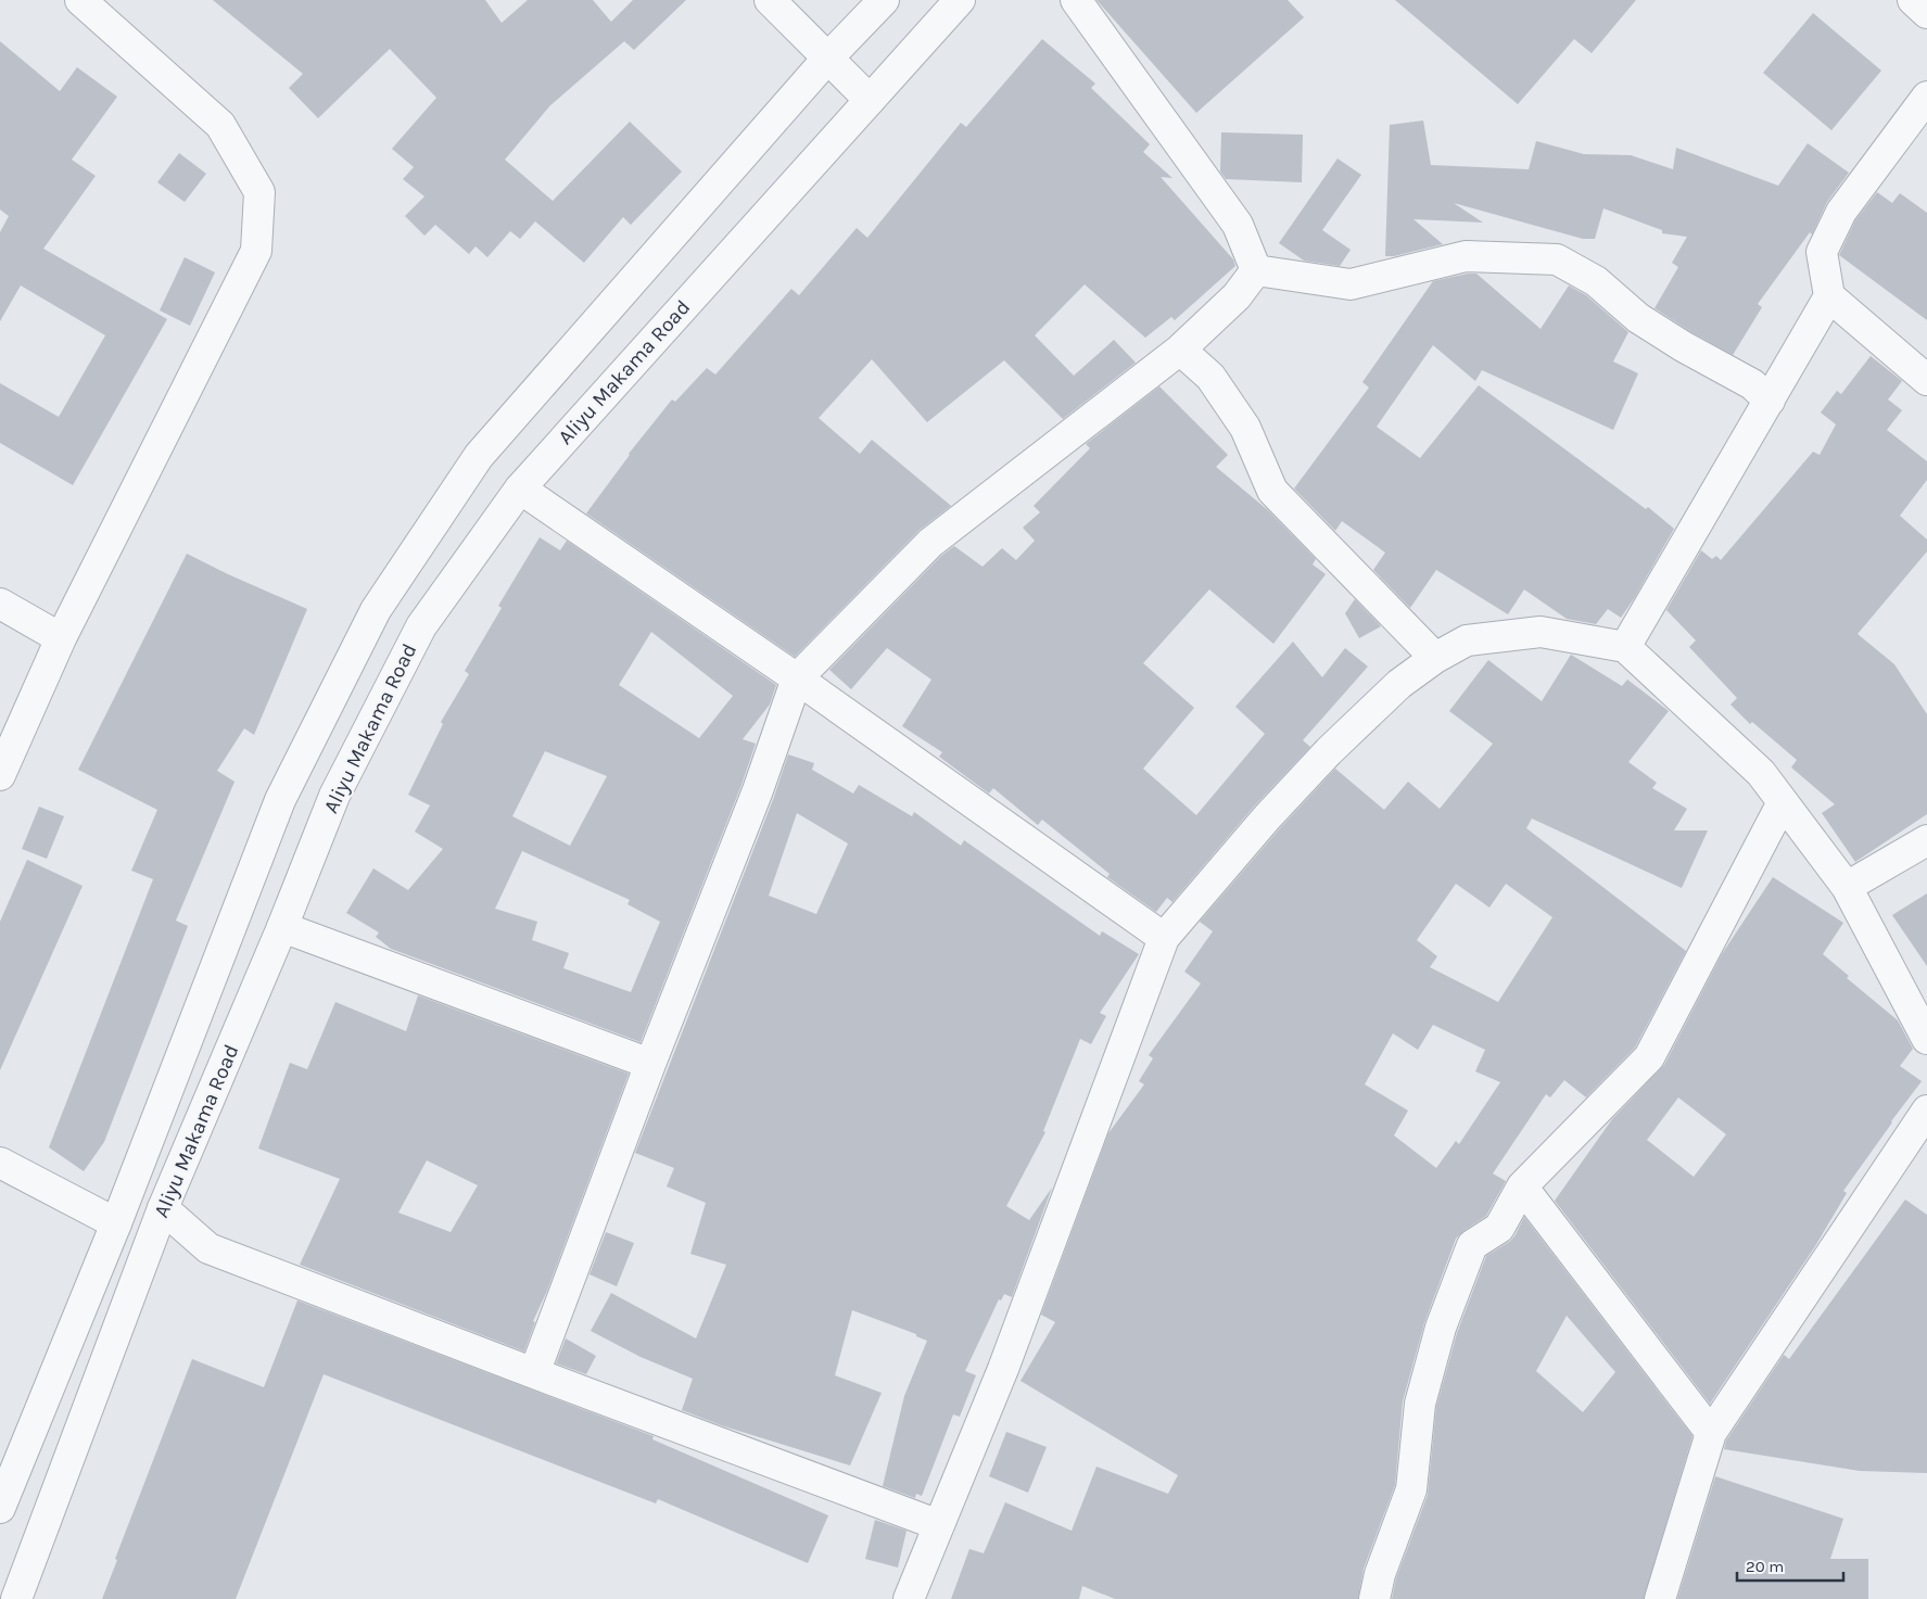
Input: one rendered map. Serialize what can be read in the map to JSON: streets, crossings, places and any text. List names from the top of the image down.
{
  "streets": {
    "street": ["Aliyu Makama Road"]
  },
  "scale_bar": "20 m"
}
